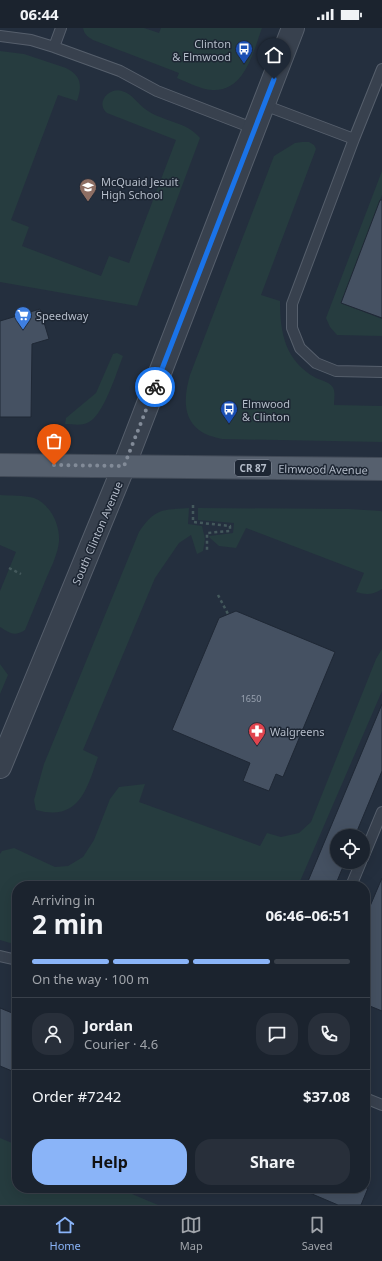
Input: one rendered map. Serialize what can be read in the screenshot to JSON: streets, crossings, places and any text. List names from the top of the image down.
{
  "streets": {
    "main road": ["CR 87", "Elmwood Avenue"],
    "street": ["South Clinton Avenue"]
  },
  "crossings": [
    ["Elmwood Avenue", "South Clinton Avenue"]
  ],
  "places": {
    "bus stop": ["Clinton & Elmwood", "Elmwood & Clinton"],
    "school or university": ["McQuaid Jesuit High School"],
    "supermarket": ["Speedway"],
    "pharmacy": ["Walgreens"]
  },
  "house_numbers": ["1650"],
  "page": {
    "status": "06:44",
    "heading": ["2 min", "Arriving in", "06:46–06:51"],
    "panel": [
      "Jordan",
      "Courier · 4.6",
      "Order #7242",
      "$37.08"
    ],
    "bar": "On the way · 100 m",
    "buttons": ["Help", "Share"],
    "tabs": ["Home", "Map", "Saved"]
  }
}
